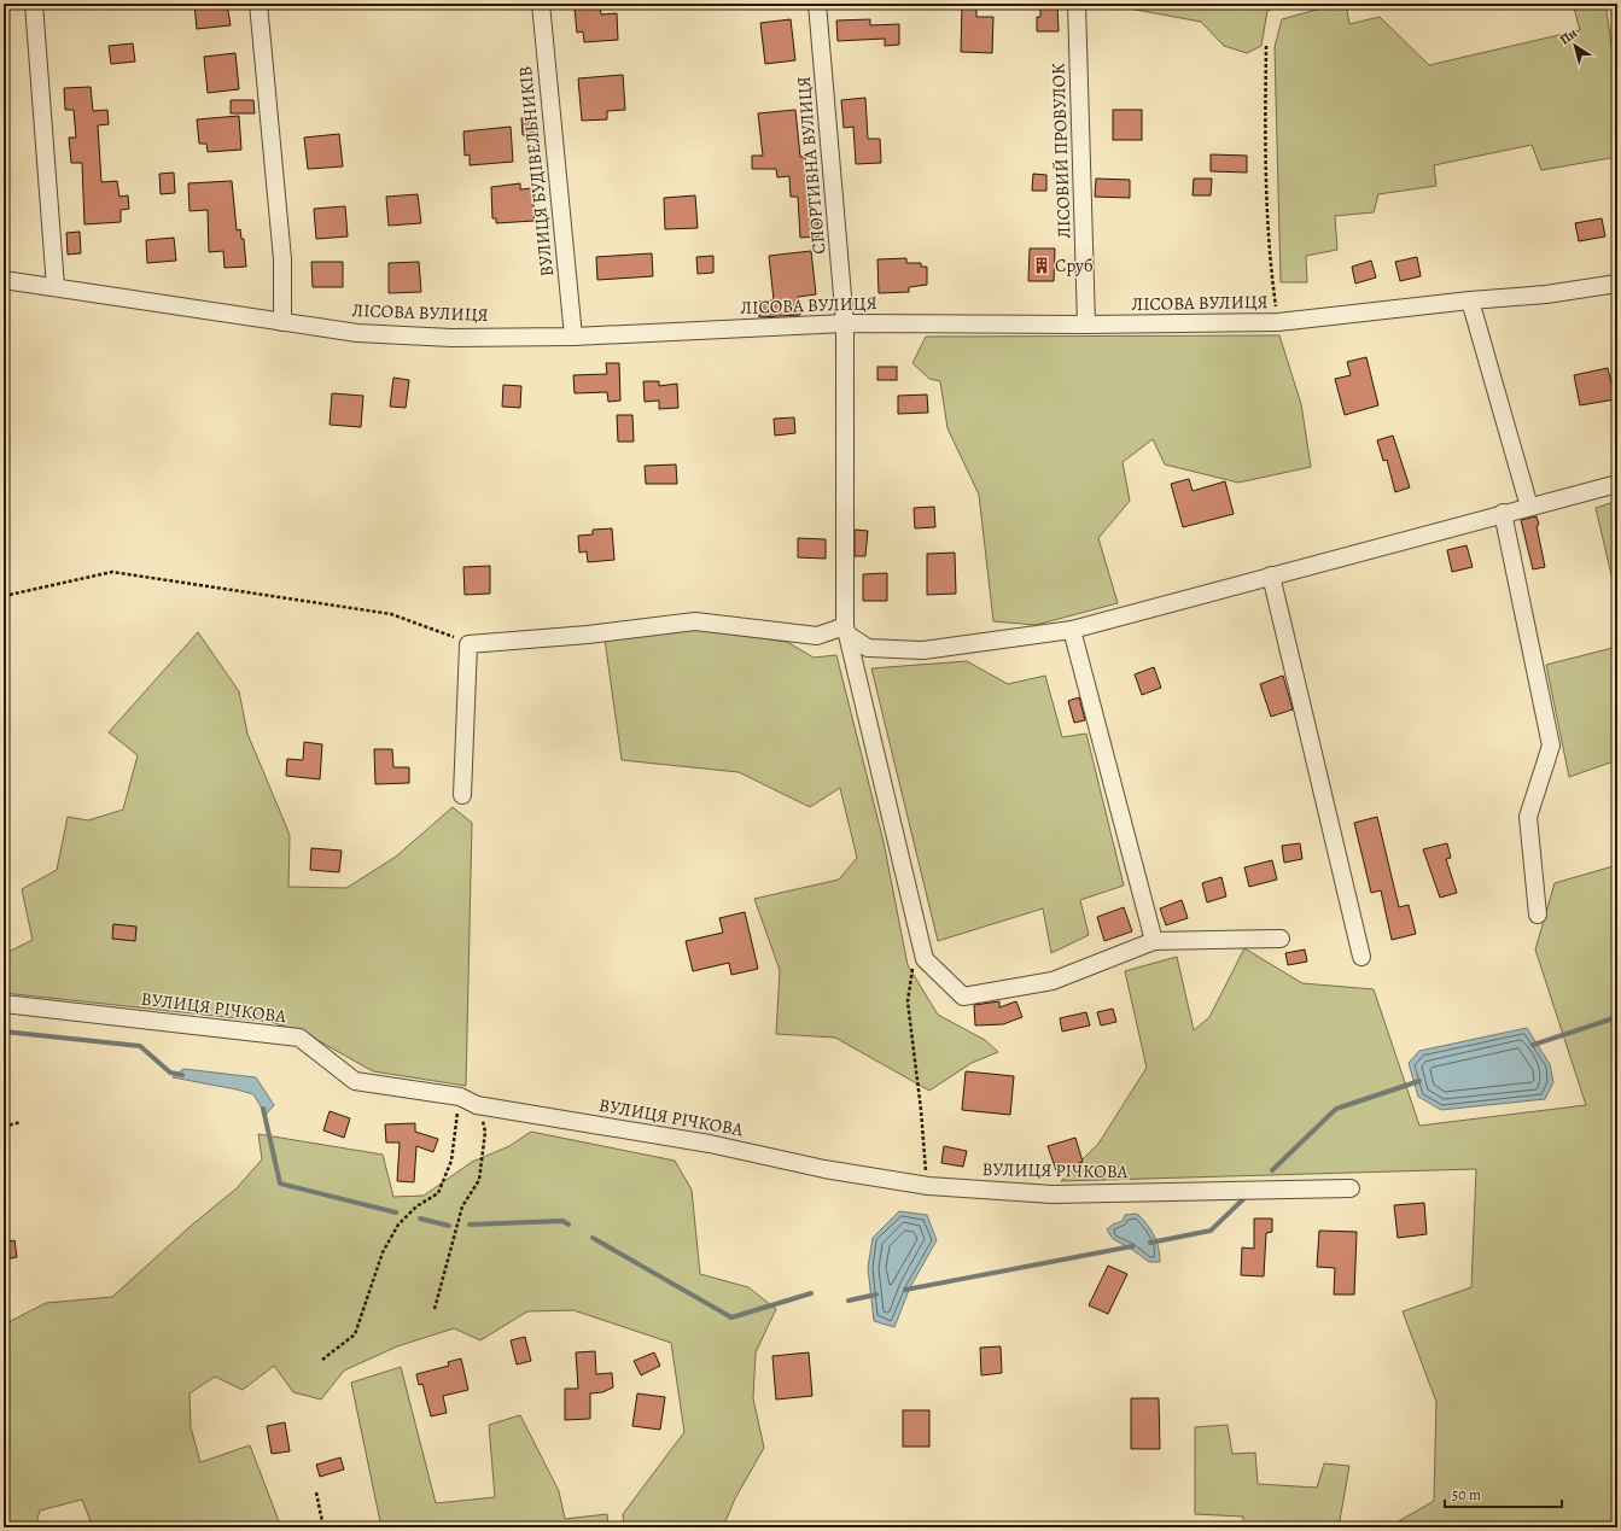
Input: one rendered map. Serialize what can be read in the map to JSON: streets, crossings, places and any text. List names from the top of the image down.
{
  "streets": {
    "street": [
      "ЛІСОВИЙ ПРОВУЛОК",
      "СПОРТИВНА ВУЛИЦЯ",
      "ВУЛИЦЯ БУДІВЕЛЬНИКІВ",
      "ЛІСОВА ВУЛИЦЯ",
      "ВУЛИЦЯ РІЧКОВА"
    ]
  },
  "crossings": [
    ["ЛІСОВИЙ ПРОВУЛОК", "ЛІСОВА ВУЛИЦЯ"],
    ["СПОРТИВНА ВУЛИЦЯ", "ЛІСОВА ВУЛИЦЯ"],
    ["ВУЛИЦЯ БУДІВЕЛЬНИКІВ", "ЛІСОВА ВУЛИЦЯ"]
  ],
  "places": {
    "building": ["Сруб"]
  },
  "scale_bar": "50 m",
  "north": "top left"
}
